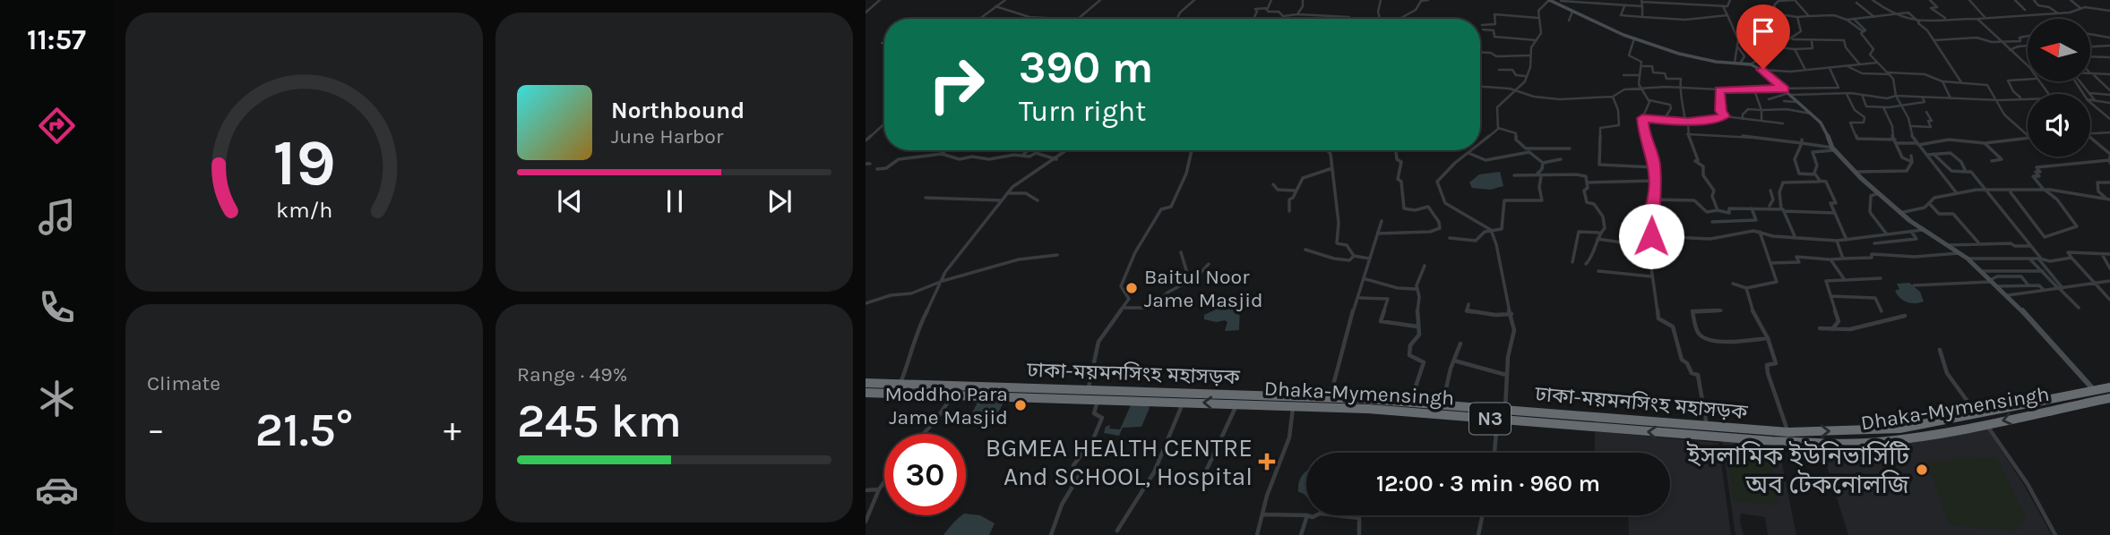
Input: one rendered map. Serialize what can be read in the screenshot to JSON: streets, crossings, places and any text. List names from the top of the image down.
{
  "streets": {
    "highway": ["ঢাকা-ময়মনসিংহ মহাসড়ক", "Dhaka-Mymensingh", "N3"]
  },
  "one_way": ["Dhaka-Mymensingh"],
  "places": {
    "other": ["Baitul Noor Jame Masjid", "Moddho Para Jame Masjid", "ইসলামিক ইউনিভার্সিটি অব টেকনোলজি"],
    "health": ["BGMEA HEALTH CENTRE And SCHOOL, Hospital"]
  },
  "north": "left",
  "page": {
    "tabs": "11:57",
    "turn": ["390 m", "Turn right"],
    "song": ["Northbound", "June Harbor"],
    "tile": [
      "Climate",
      ["Range · 49%", "245 km"]
    ],
    "heat": ["−", "21.5°", "+"],
    "limit": "30",
    "trip": "12:00 · 3 min · 960 m",
    "gauge": ["19", "km/h"]
  }
}
